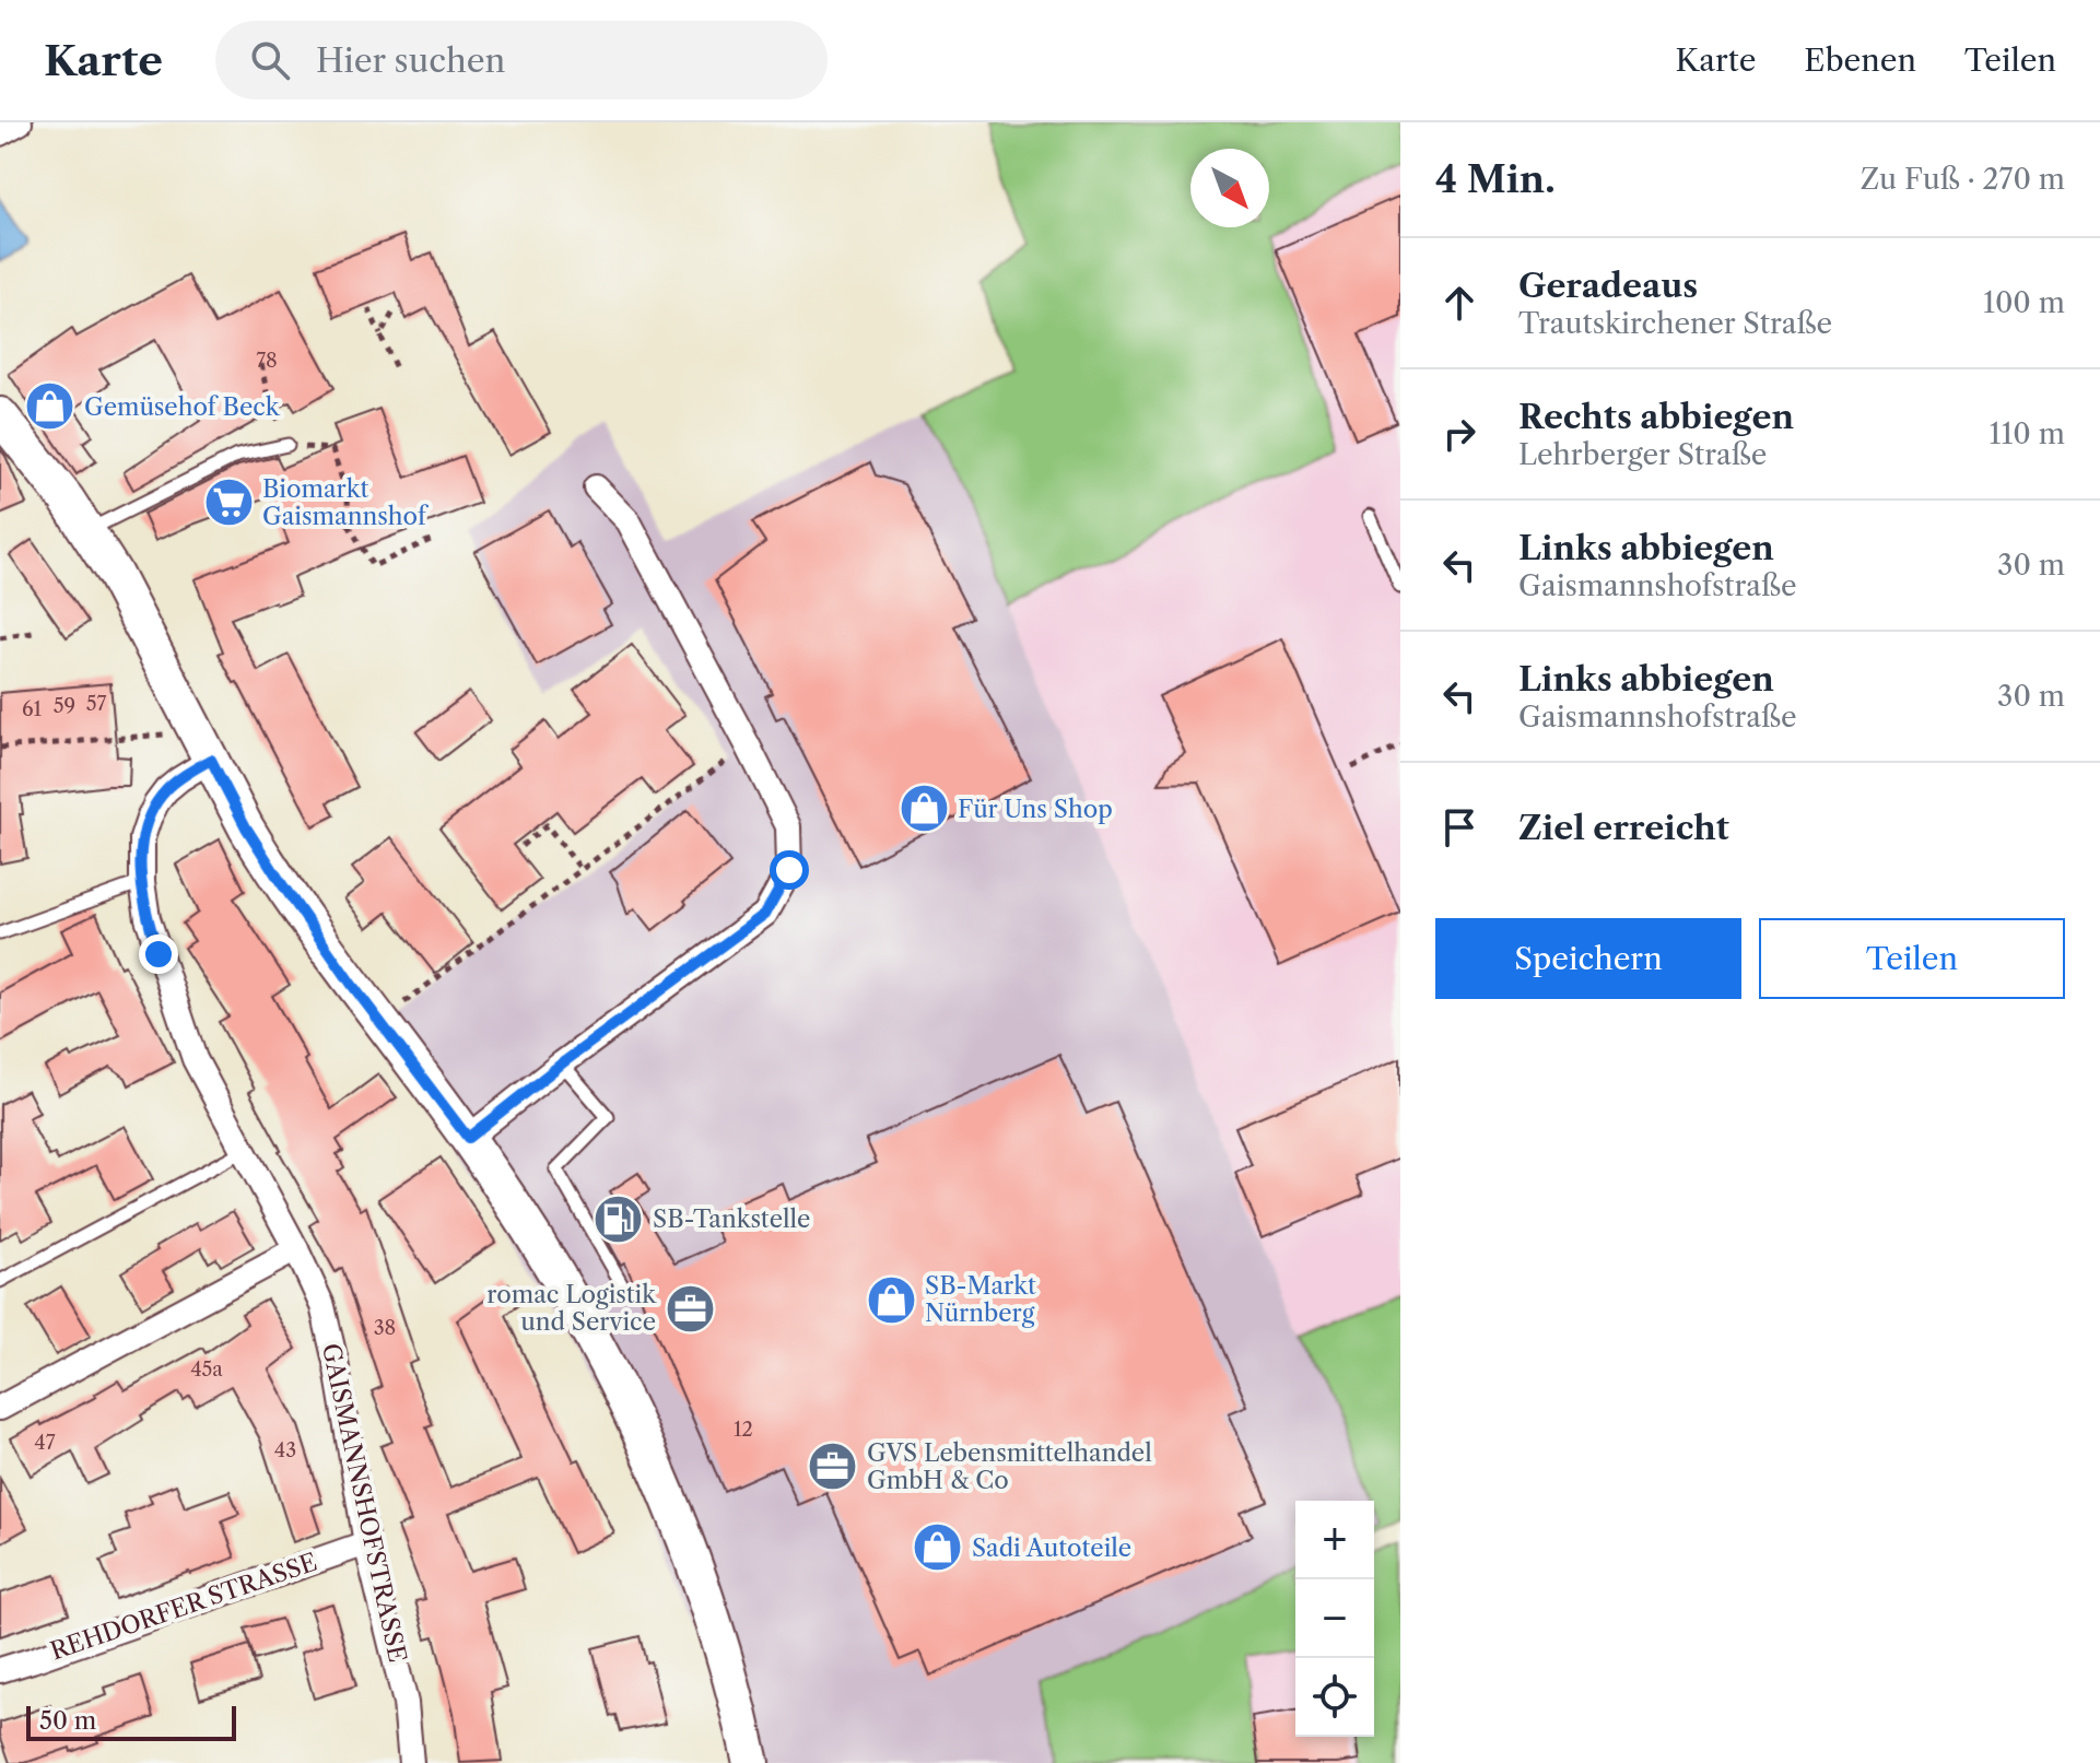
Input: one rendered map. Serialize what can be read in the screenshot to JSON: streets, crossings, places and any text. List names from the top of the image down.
{
  "streets": {
    "street": ["GAISMANNSHOFSTRASSE", "REHDORFER STRASSE"]
  },
  "crossings": [
    ["GAISMANNSHOFSTRASSE", "REHDORFER STRASSE"]
  ],
  "places": {
    "shop": [
      "Gemüsehof Beck",
      "Für Uns Shop",
      "SB-Markt Nürnberg",
      "Sadi Autoteile"
    ],
    "supermarket": ["Biomarkt Gaismannshof"],
    "fuel station": ["SB-Tankstelle"],
    "office": ["romac Logistik und Service", "GVS Lebensmittelhandel GmbH & Co"]
  },
  "house_numbers": [
    "78",
    "57",
    "59",
    "61",
    "38",
    "45a",
    "12",
    "47",
    "43"
  ],
  "scale_bar": "50 m",
  "north": "bottom right",
  "page": {
    "header": "Karte",
    "search": "Hier suchen",
    "nav": ["Karte", "Ebenen", "Teilen"],
    "heading": ["4 Min.", "Zu Fuß · 270 m"],
    "list": [
      ["Geradeaus", "Trautskirchener Straße", "100 m"],
      ["Rechts abbiegen", "Lehrberger Straße", "110 m"],
      ["Links abbiegen", "Gaismannshofstraße", "30 m"],
      ["Links abbiegen", "Gaismannshofstraße", "30 m"],
      "Ziel erreicht"
    ],
    "buttons": ["Speichern", "Teilen"],
    "map_buttons": ["+", "−"],
    "scale": "50 m"
  }
}
